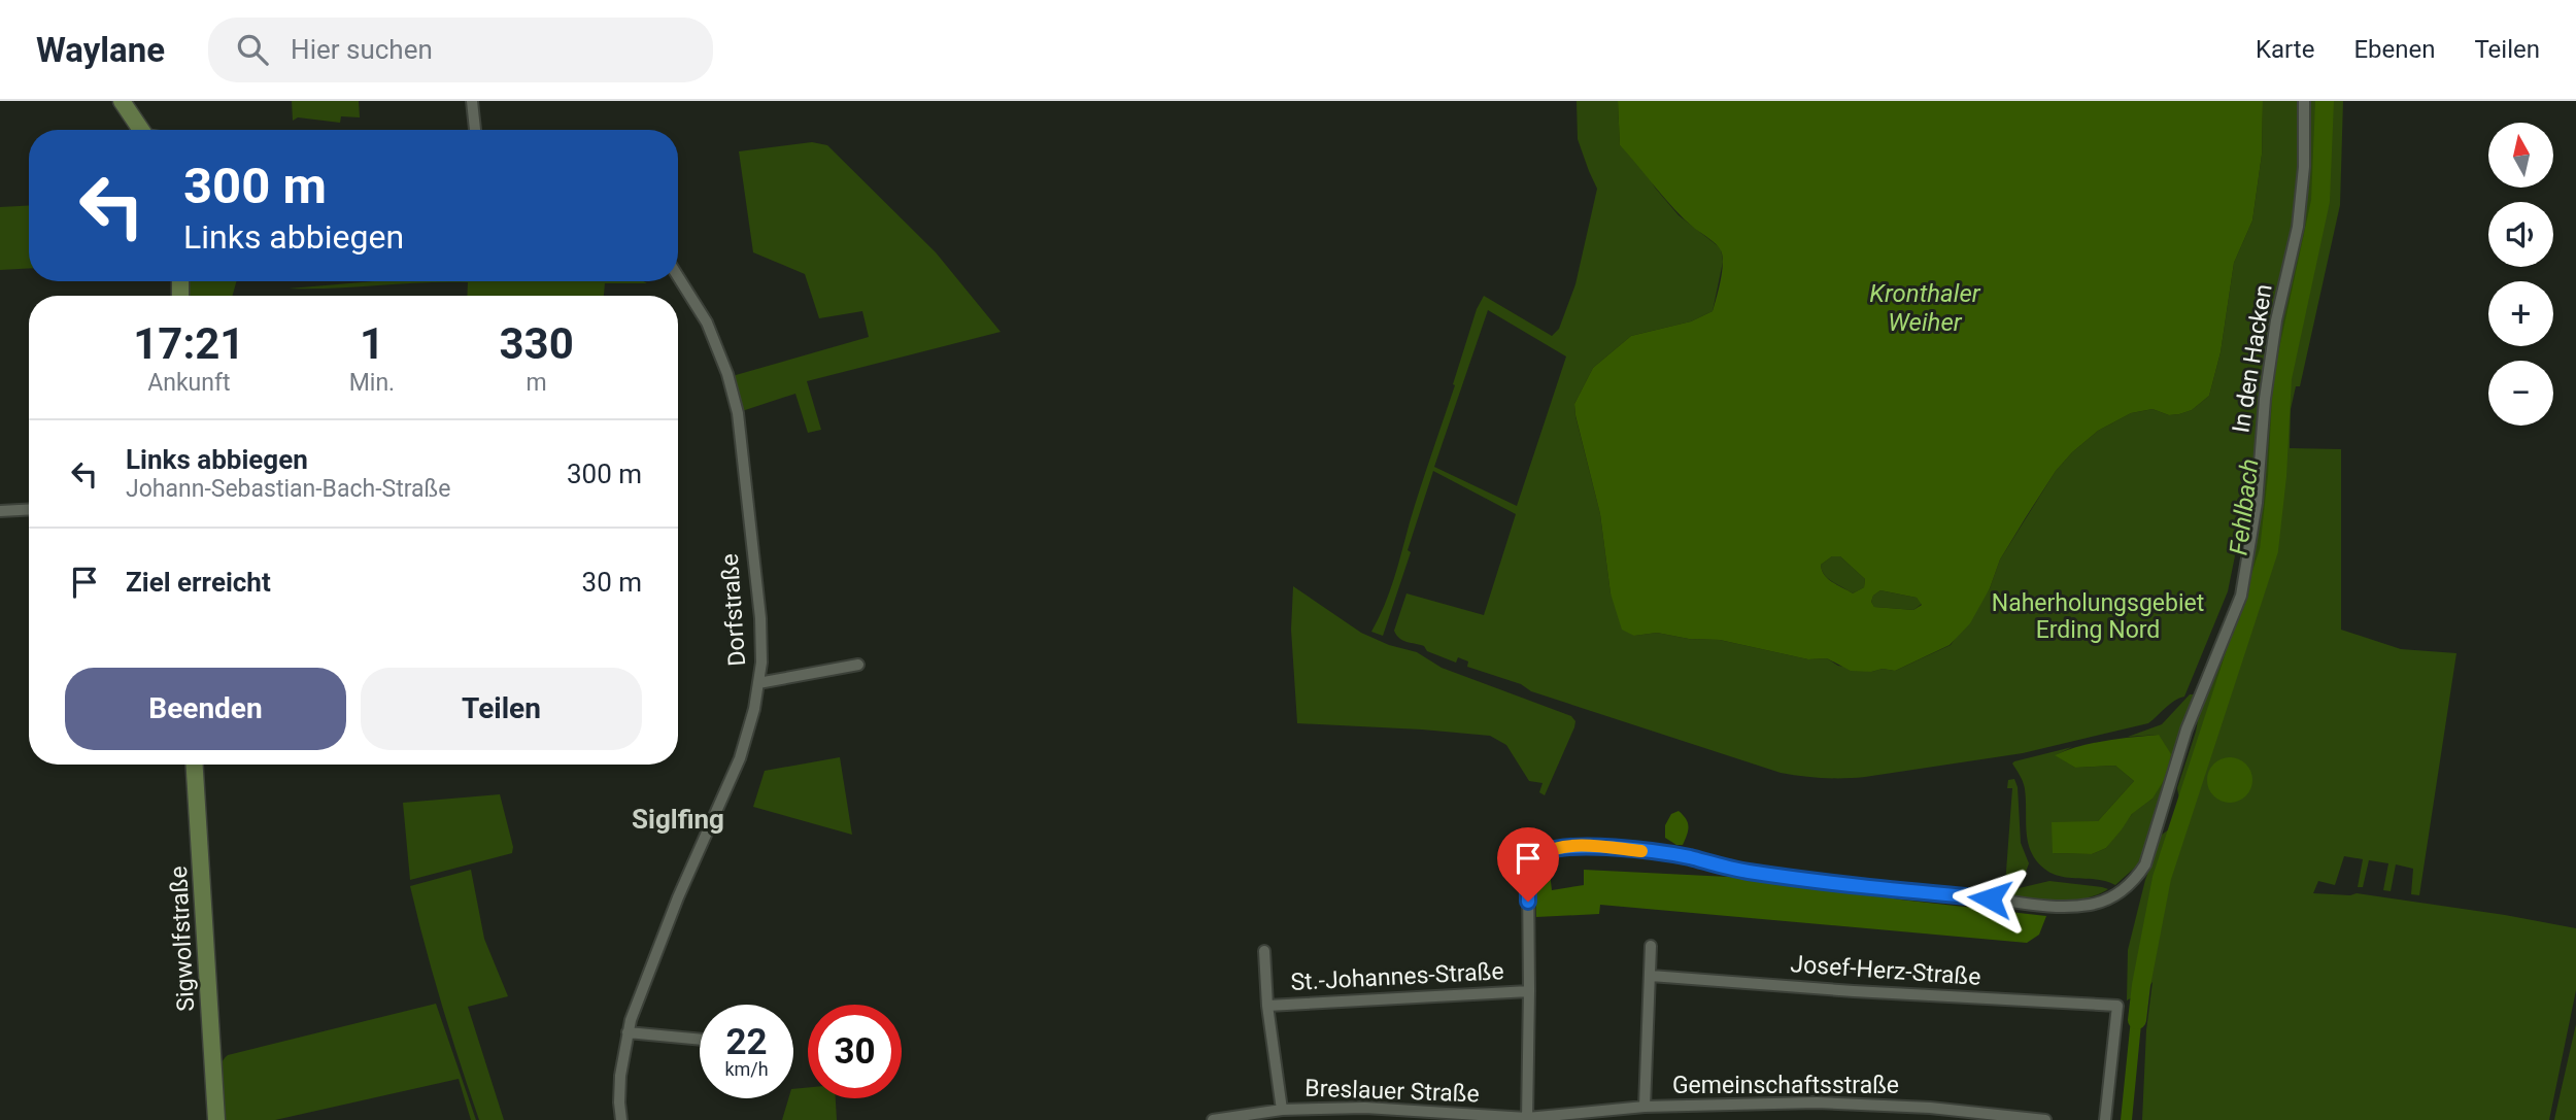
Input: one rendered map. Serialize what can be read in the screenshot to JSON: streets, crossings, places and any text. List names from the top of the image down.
{
  "streets": {
    "street": [
      "In den Hacken",
      "Dorfstraße",
      "Sigwolfstraße",
      "Josef-Herz-Straße",
      "St.-Johannes-Straße",
      "Gemeinschaftsstraße",
      "Breslauer Straße"
    ]
  },
  "crossings": [
    ["In den Hacken", "St.-Johannes-Straße"],
    ["Gemeinschaftsstraße", "Breslauer Straße"]
  ],
  "districts": ["Siglfing"],
  "water": ["Kronthaler Weiher", "Fehlbach"],
  "parks": ["Naherholungsgebiet Erding Nord"],
  "north": "top",
  "page": {
    "header": "Waylane",
    "search": "Hier suchen",
    "nav": ["Karte", "Ebenen", "Teilen"],
    "map_buttons": ["+", "−"],
    "turn": ["300 m", "Links abbiegen"],
    "eta": [
      "17:21",
      "Ankunft",
      "1",
      "Min.",
      "330",
      "m"
    ],
    "list": [
      {
        "name": "Links abbiegen",
        "note": "Johann-Sebastian-Bach-Straße",
        "value": "300 m"
      },
      {
        "name": "Ziel erreicht",
        "value": "30 m"
      }
    ],
    "buttons": ["Beenden", "Teilen"],
    "speed": "22 km/h",
    "limit": "30"
  }
}
